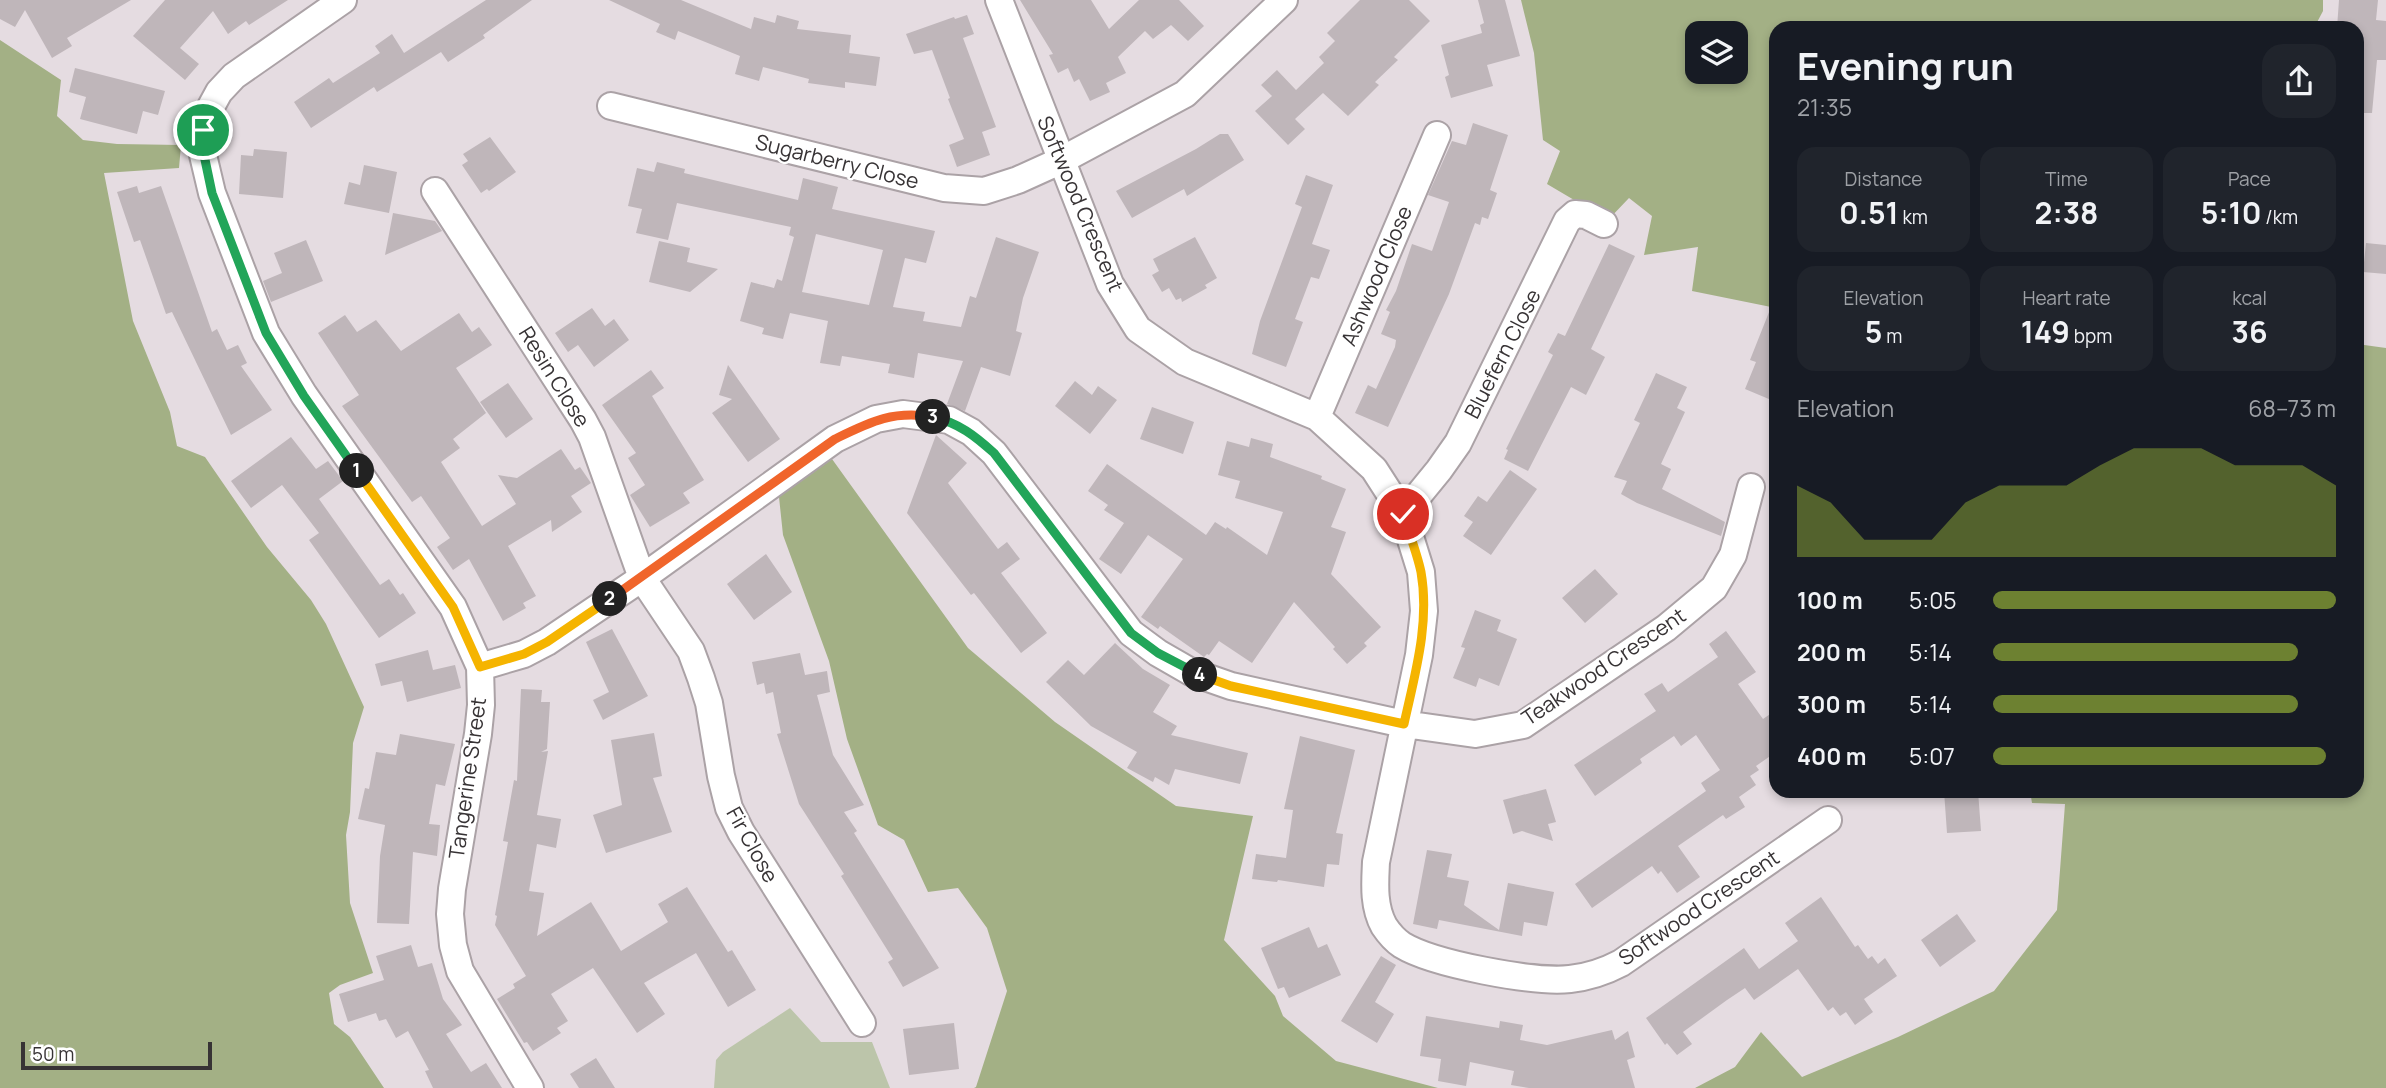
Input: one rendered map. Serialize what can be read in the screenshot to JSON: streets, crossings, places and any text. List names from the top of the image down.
{
  "streets": {
    "street": [
      "Sugarberry Close",
      "Softwood Crescent",
      "Ashwood Close",
      "Bluefern Close",
      "Resin Close",
      "Teakwood Crescent",
      "Tangerine Street",
      "Fir Close"
    ]
  },
  "crossings": [
    ["Sugarberry Close", "Softwood Crescent"],
    ["Softwood Crescent", "Ashwood Close"],
    ["Softwood Crescent", "Bluefern Close"],
    ["Softwood Crescent", "Teakwood Crescent"],
    ["Resin Close", "Teakwood Crescent"],
    ["Resin Close", "Fir Close"],
    ["Teakwood Crescent", "Tangerine Street"],
    ["Teakwood Crescent", "Fir Close"]
  ],
  "scale_bar": "50 m",
  "page": {
    "heading": ["Evening run", "21:35"],
    "stats": [
      ["Distance", "0.51 km"],
      ["Time", "2:38"],
      ["Pace", "5:10 /km"],
      ["Elevation", "5 m"],
      ["Heart rate", "149 bpm"],
      ["kcal", "36"]
    ],
    "chart": ["Elevation", "68–73 m"],
    "pins": [
      "3",
      "1",
      "2",
      "4"
    ],
    "list": [
      {
        "name": "100 m",
        "note": "5:05"
      },
      {
        "name": "200 m",
        "note": "5:14"
      },
      {
        "name": "300 m",
        "note": "5:14"
      },
      {
        "name": "400 m",
        "note": "5:07"
      }
    ],
    "scale": "50 m"
  }
}
